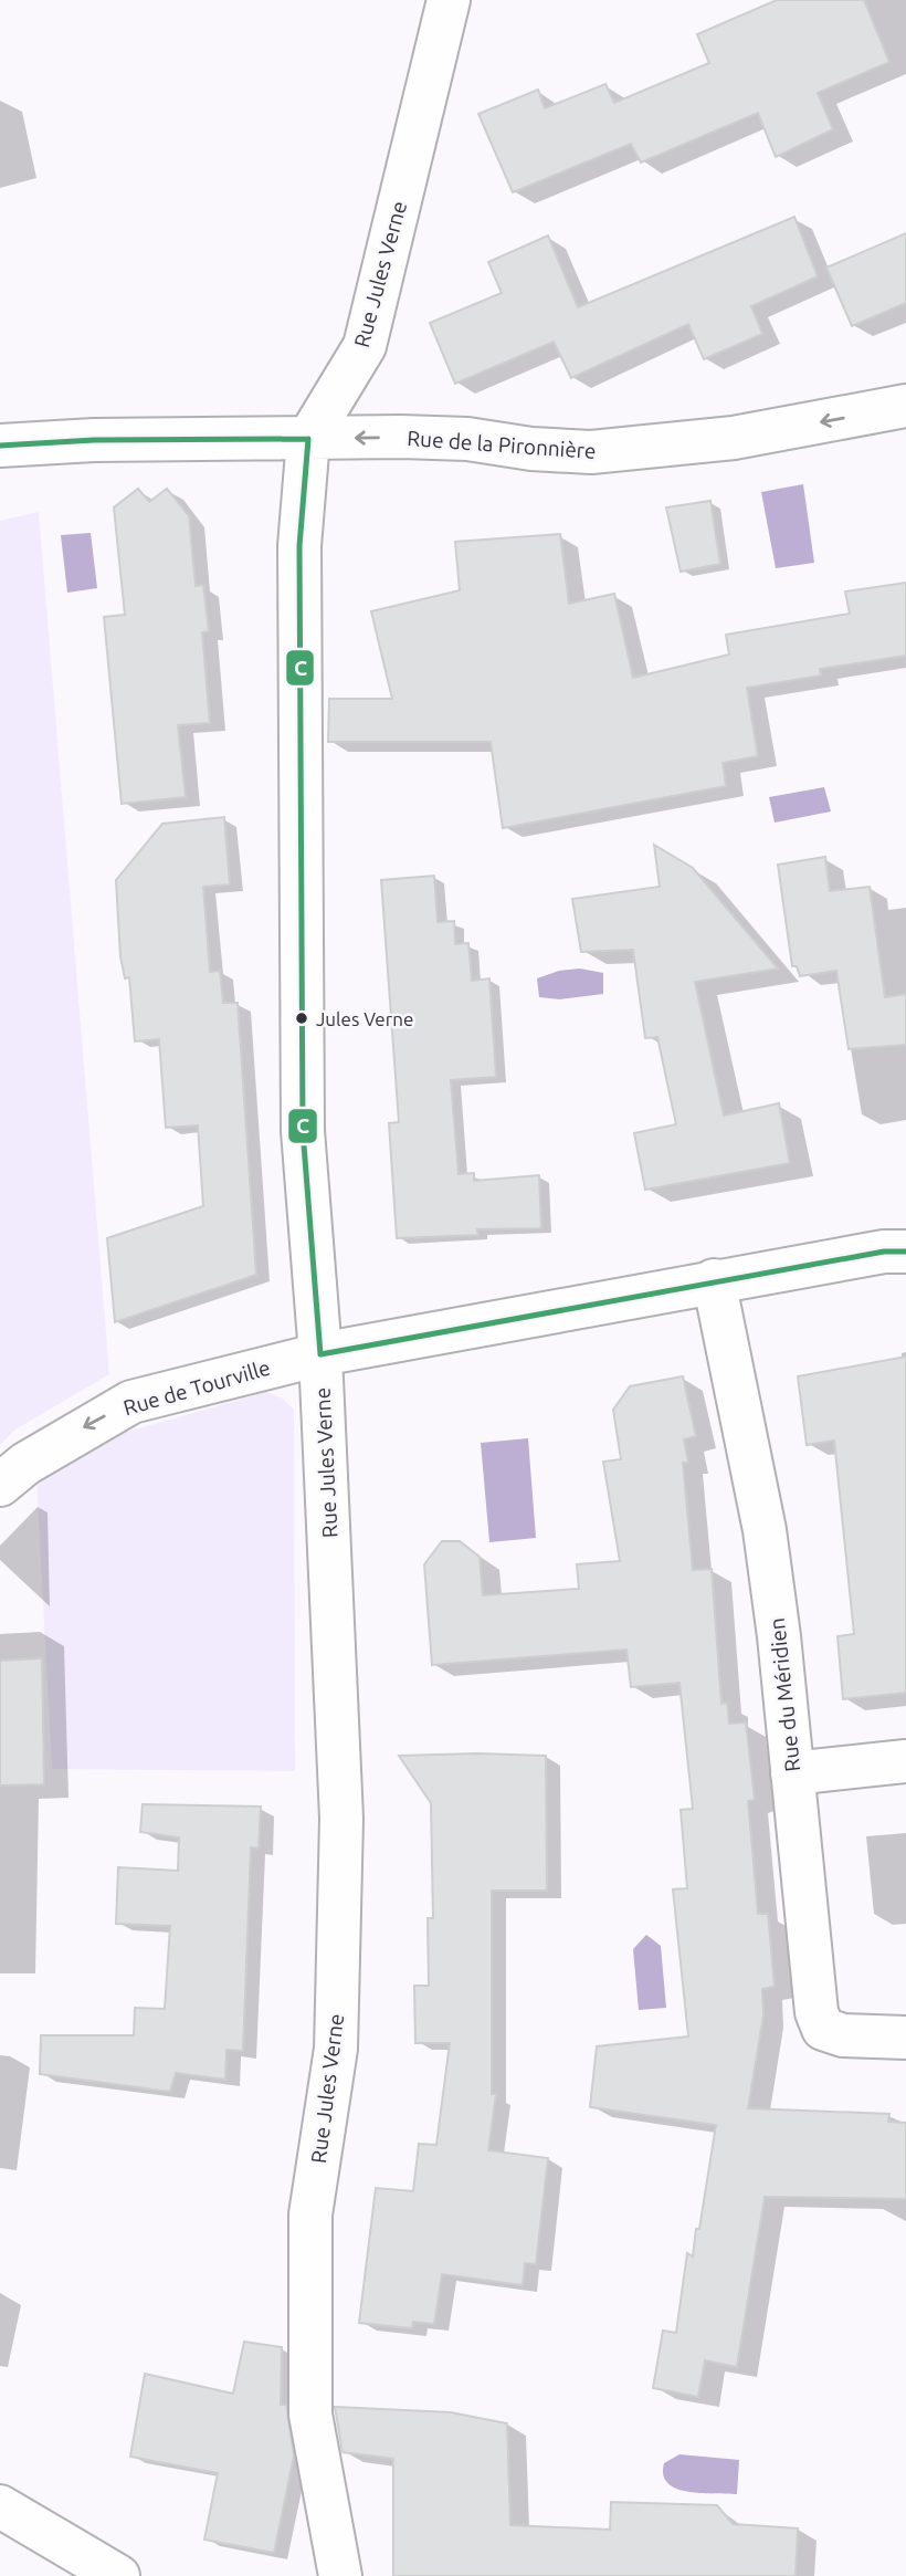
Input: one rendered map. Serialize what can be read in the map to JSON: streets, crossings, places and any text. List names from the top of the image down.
{
  "streets": {
    "street": [
      "Rue Jules Verne",
      "Rue de la Pironnière",
      "Rue de Tourville",
      "Rue du Méridien"
    ]
  },
  "crossings": [
    ["Rue Jules Verne", "Rue de la Pironnière"],
    ["Rue Jules Verne", "Rue de Tourville"],
    ["Rue de Tourville", "Rue du Méridien"]
  ],
  "one_way": ["Rue de la Pironnière", "Rue de Tourville"],
  "places": ["Jules Verne"],
  "lines": ["transit line C"]
}
